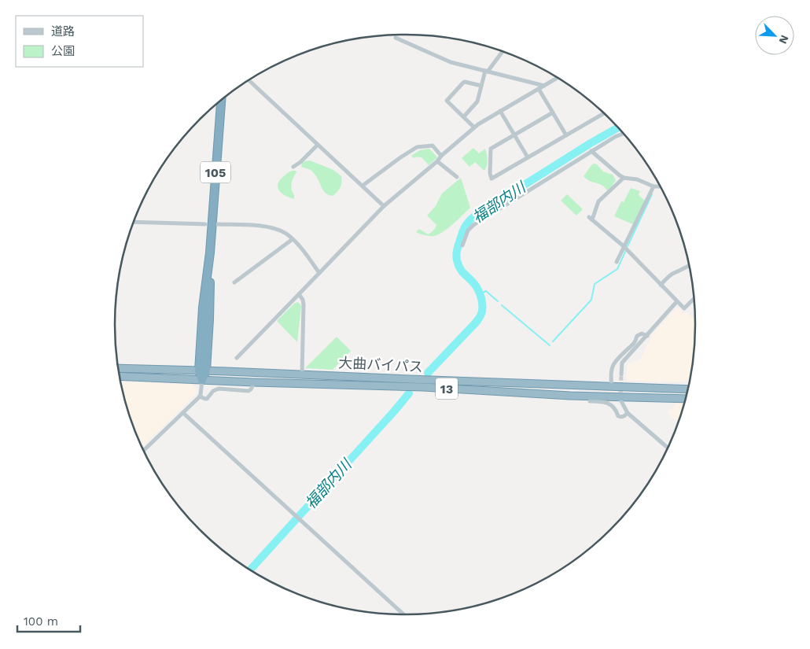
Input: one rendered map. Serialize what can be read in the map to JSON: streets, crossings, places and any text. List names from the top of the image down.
{
  "streets": {
    "highway": ["105", "大曲バイパス", "13"]
  },
  "crossings": [
    ["105", "大曲バイパス"]
  ],
  "water": ["福部内川"],
  "legend": ["道路", "公園"],
  "scale_bar": "100 m",
  "north": "bottom right"
}
